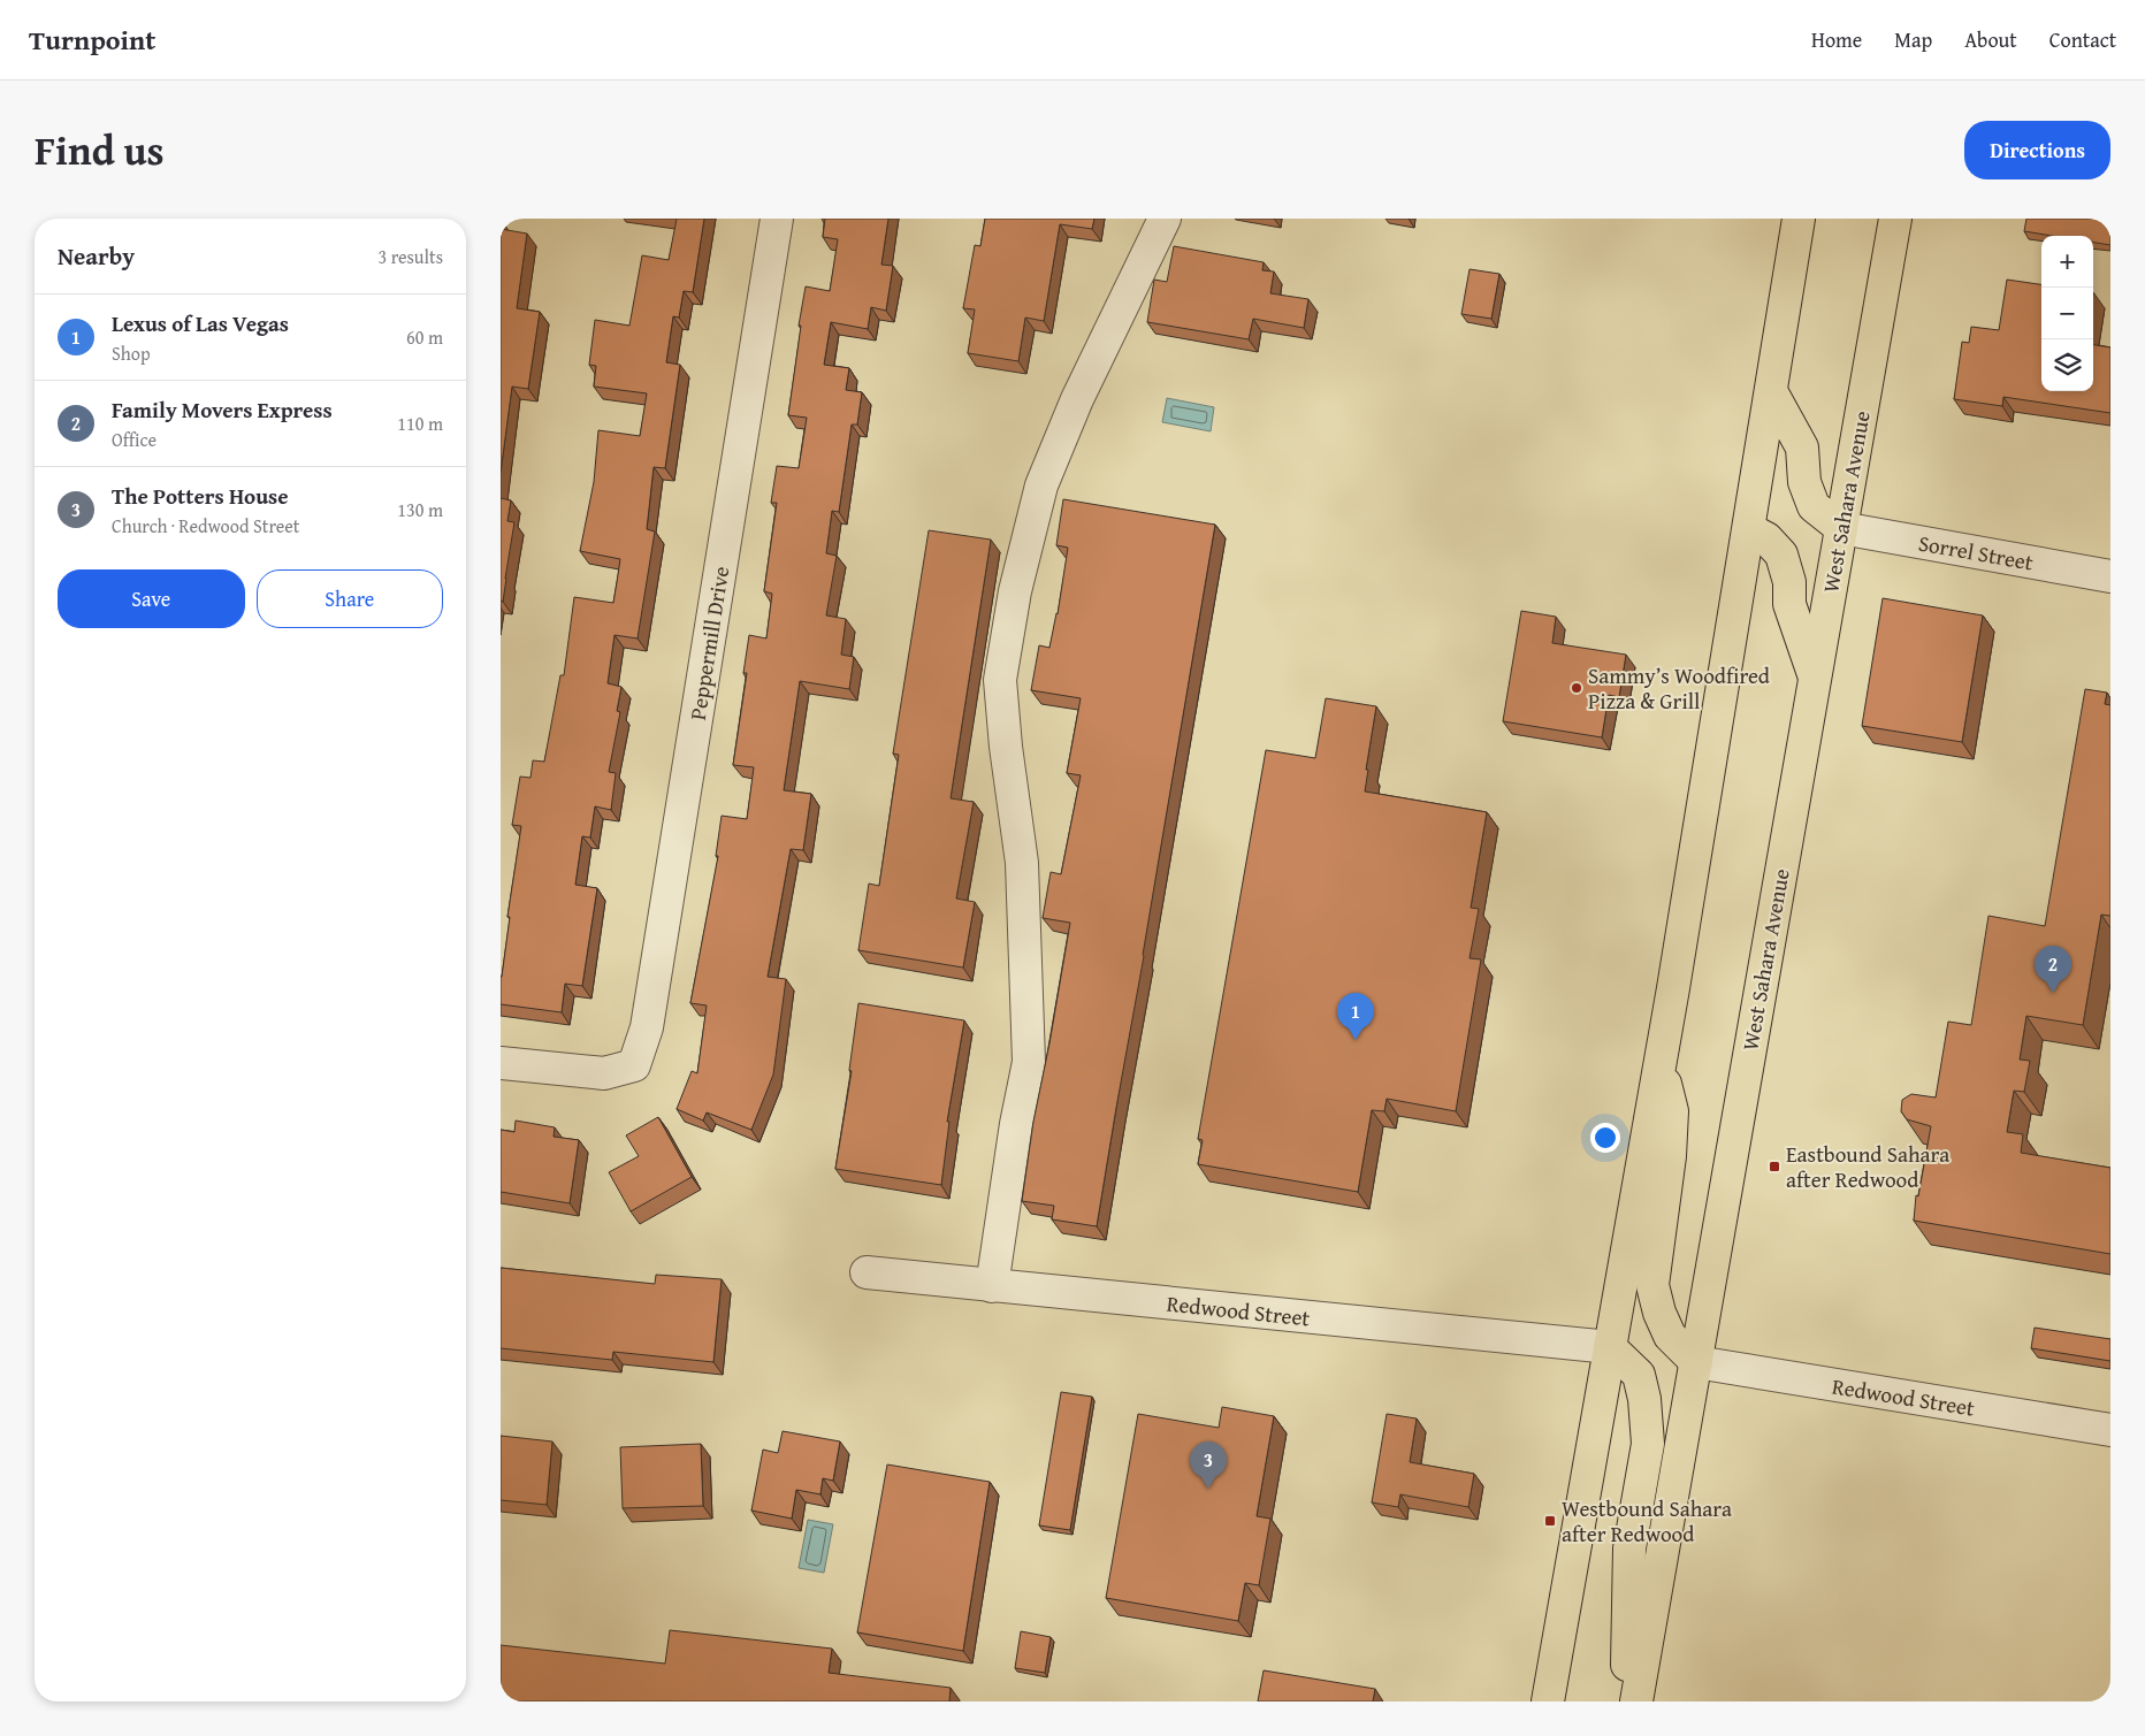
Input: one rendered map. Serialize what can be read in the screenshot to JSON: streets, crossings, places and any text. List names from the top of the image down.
{
  "streets": {
    "main road": ["West Sahara Avenue"],
    "street": ["Sorrel Street", "Peppermill Drive", "Redwood Street"]
  },
  "crossings": [
    ["West Sahara Avenue", "Sorrel Street"],
    ["West Sahara Avenue", "Redwood Street"]
  ],
  "places": {
    "other": ["Sammy’s Woodfired Pizza & Grill"],
    "transit": ["Eastbound Sahara after Redwood", "Westbound Sahara after Redwood"]
  },
  "page": {
    "header": "Turnpoint",
    "nav": [
      "Home",
      "Map",
      "About",
      "Contact"
    ],
    "title": "Find us",
    "buttons": [
      "Directions",
      ["Save", "Share"]
    ],
    "heading": ["Nearby", "3 results"],
    "map_buttons": ["+", "−"],
    "list": [
      {
        "mark": "1",
        "name": "Lexus of Las Vegas",
        "note": "Shop",
        "value": "60 m"
      },
      {
        "mark": "2",
        "name": "Family Movers Express",
        "note": "Office",
        "value": "110 m"
      },
      {
        "mark": "3",
        "name": "The Potters House",
        "note": "Church · Redwood Street",
        "value": "130 m"
      }
    ],
    "pins": ["2", "1", "3"]
  }
}
